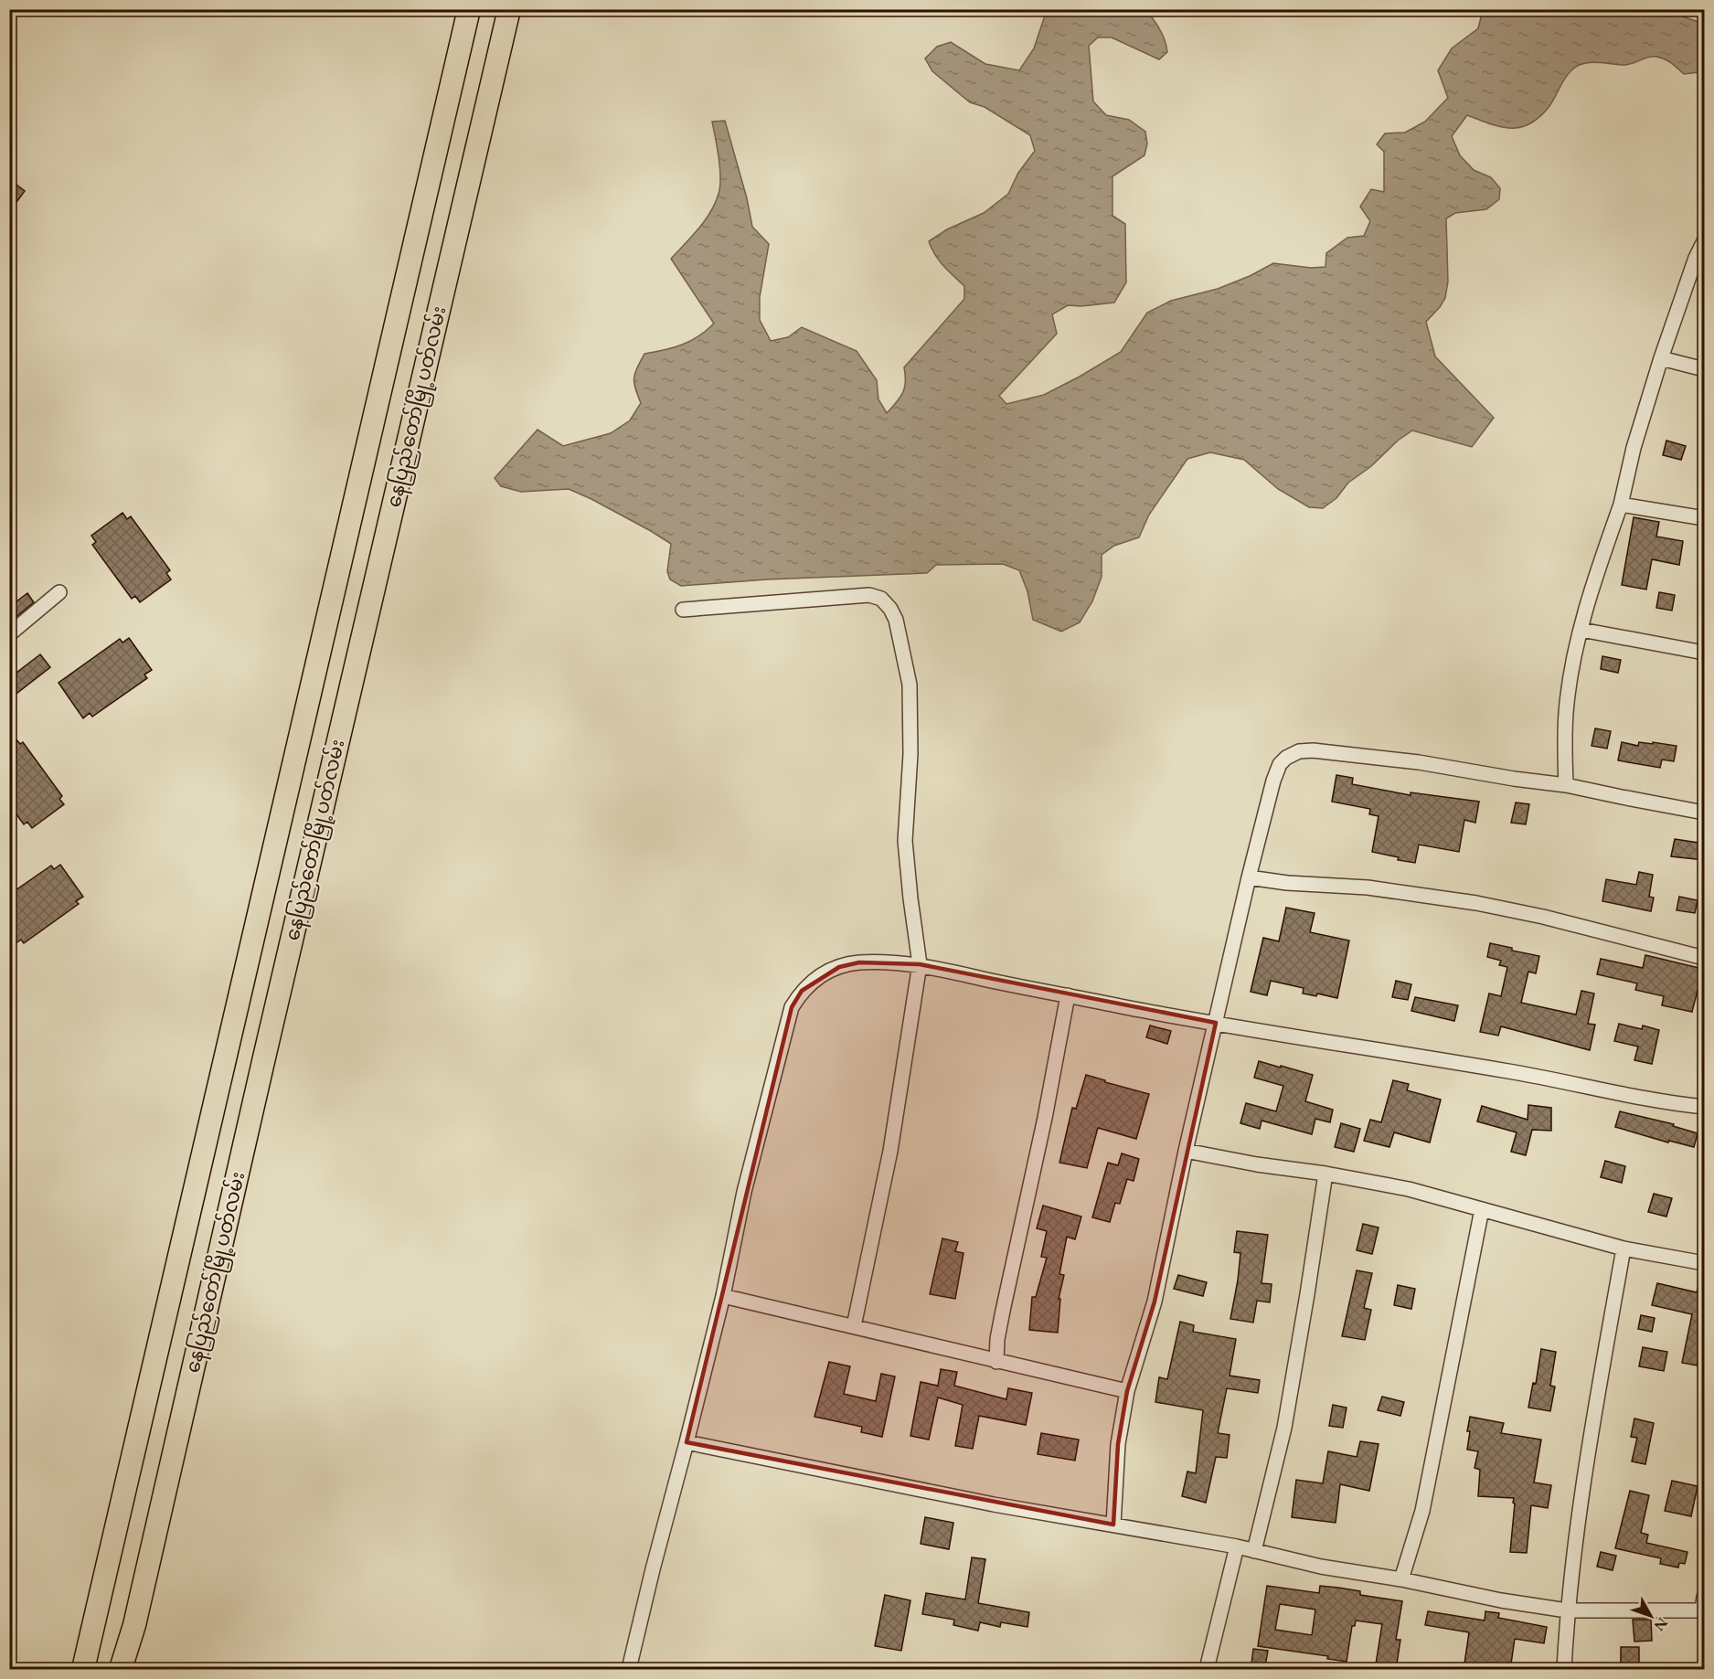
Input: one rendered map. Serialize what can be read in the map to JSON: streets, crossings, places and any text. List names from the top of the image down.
{
  "streets": {
    "main road": ["နေပြည်တော်မြို့ပတ်လမ်း"]
  },
  "north": "bottom right"
}
